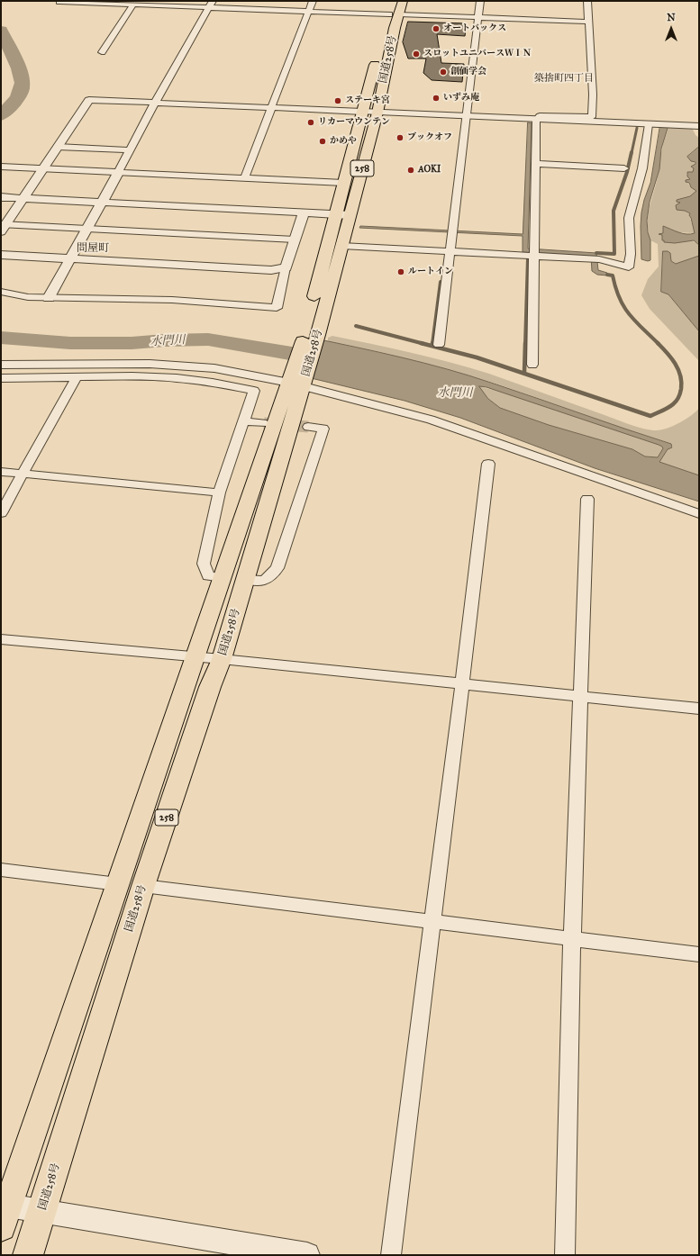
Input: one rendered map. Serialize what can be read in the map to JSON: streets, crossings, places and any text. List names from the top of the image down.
{
  "streets": {
    "highway": ["国道258号", "258"]
  },
  "districts": ["築捨町四丁目", "問屋町"],
  "water": ["水門川"],
  "places": [
    "オートバックス",
    "スロットユニバースＷＩＮ",
    "創価学会",
    "いずみ庵",
    "ステーキ宮",
    "リカーマウンテン",
    "ブックオフ",
    "かめや",
    "AOKI",
    "ルートイン"
  ],
  "north": "top"
}
